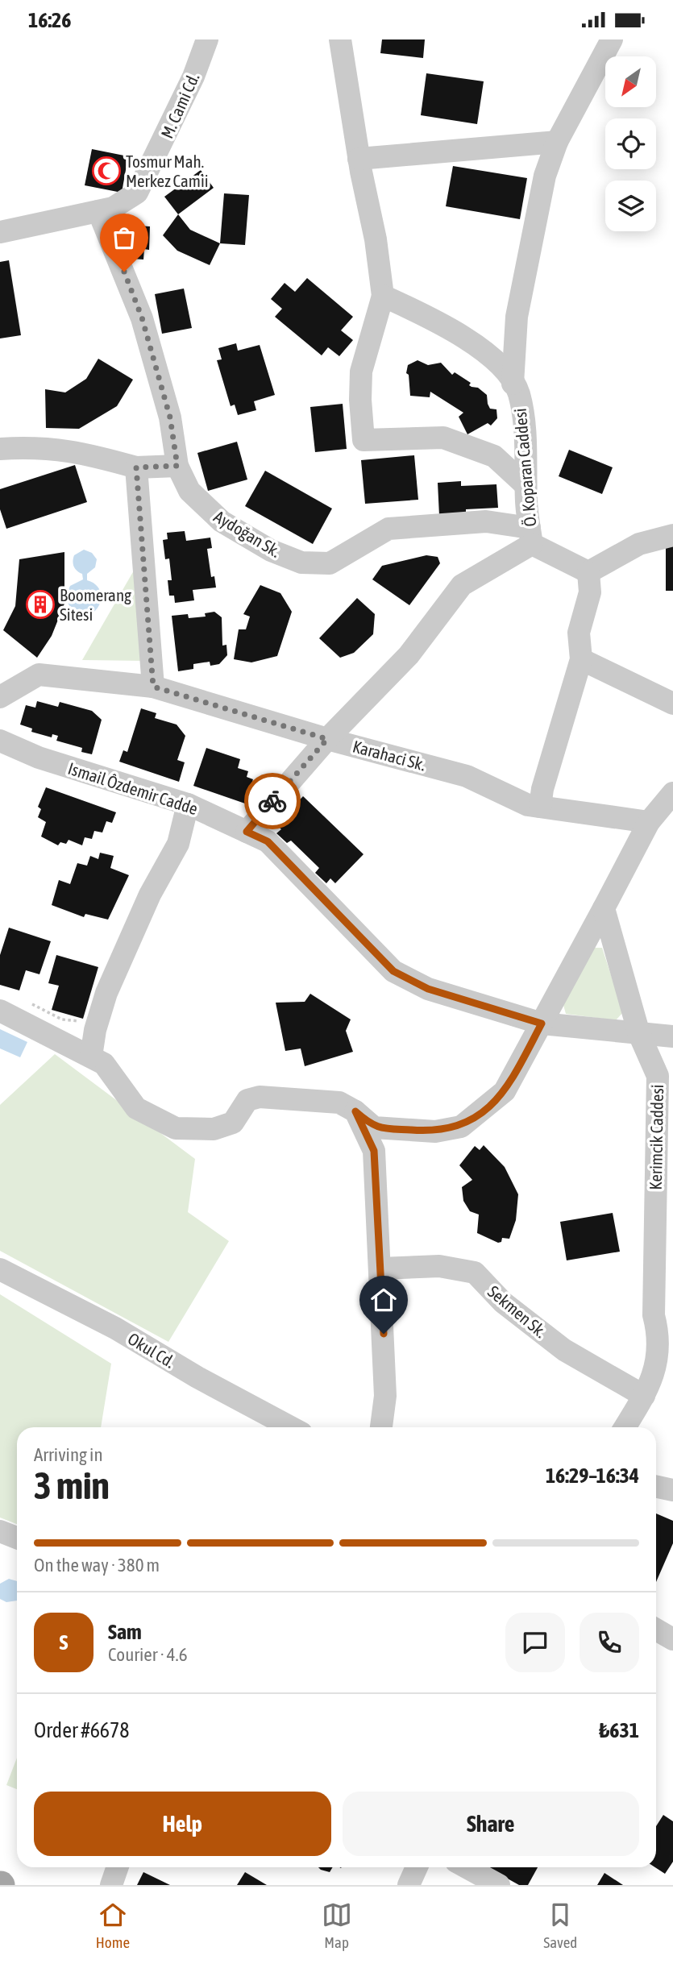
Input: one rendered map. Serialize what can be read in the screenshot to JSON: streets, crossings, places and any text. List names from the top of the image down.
{
  "streets": {
    "street": [
      "M. Cami Cd.",
      "Ö. Koparan Caddesi",
      "Aydoğan Sk.",
      "Karahaci Sk.",
      "Ismail Ôzdemir Cadde",
      "Kerimcik Caddesi",
      "Sekmen Sk.",
      "Okul Cd."
    ]
  },
  "crossings": [
    ["M. Cami Cd.", "Aydoğan Sk."],
    ["Ö. Koparan Caddesi", "Aydoğan Sk."],
    ["Ismail Ôzdemir Cadde", "Kerimcik Caddesi"],
    ["Kerimcik Caddesi", "Sekmen Sk."]
  ],
  "places": {
    "mosque": ["Tosmur Mah. Merkez Camii"],
    "building": ["Boomerang Sitesi"]
  },
  "north": "bottom left",
  "page": {
    "status": "16:26",
    "heading": ["3 min", "Arriving in", "16:29–16:34"],
    "panel": [
      "Sam",
      "Courier · 4.6",
      "Order #6678",
      "₺631"
    ],
    "bar": "On the way · 380 m",
    "round": "S",
    "buttons": ["Help", "Share"],
    "tabs": ["Home", "Map", "Saved"]
  }
}
